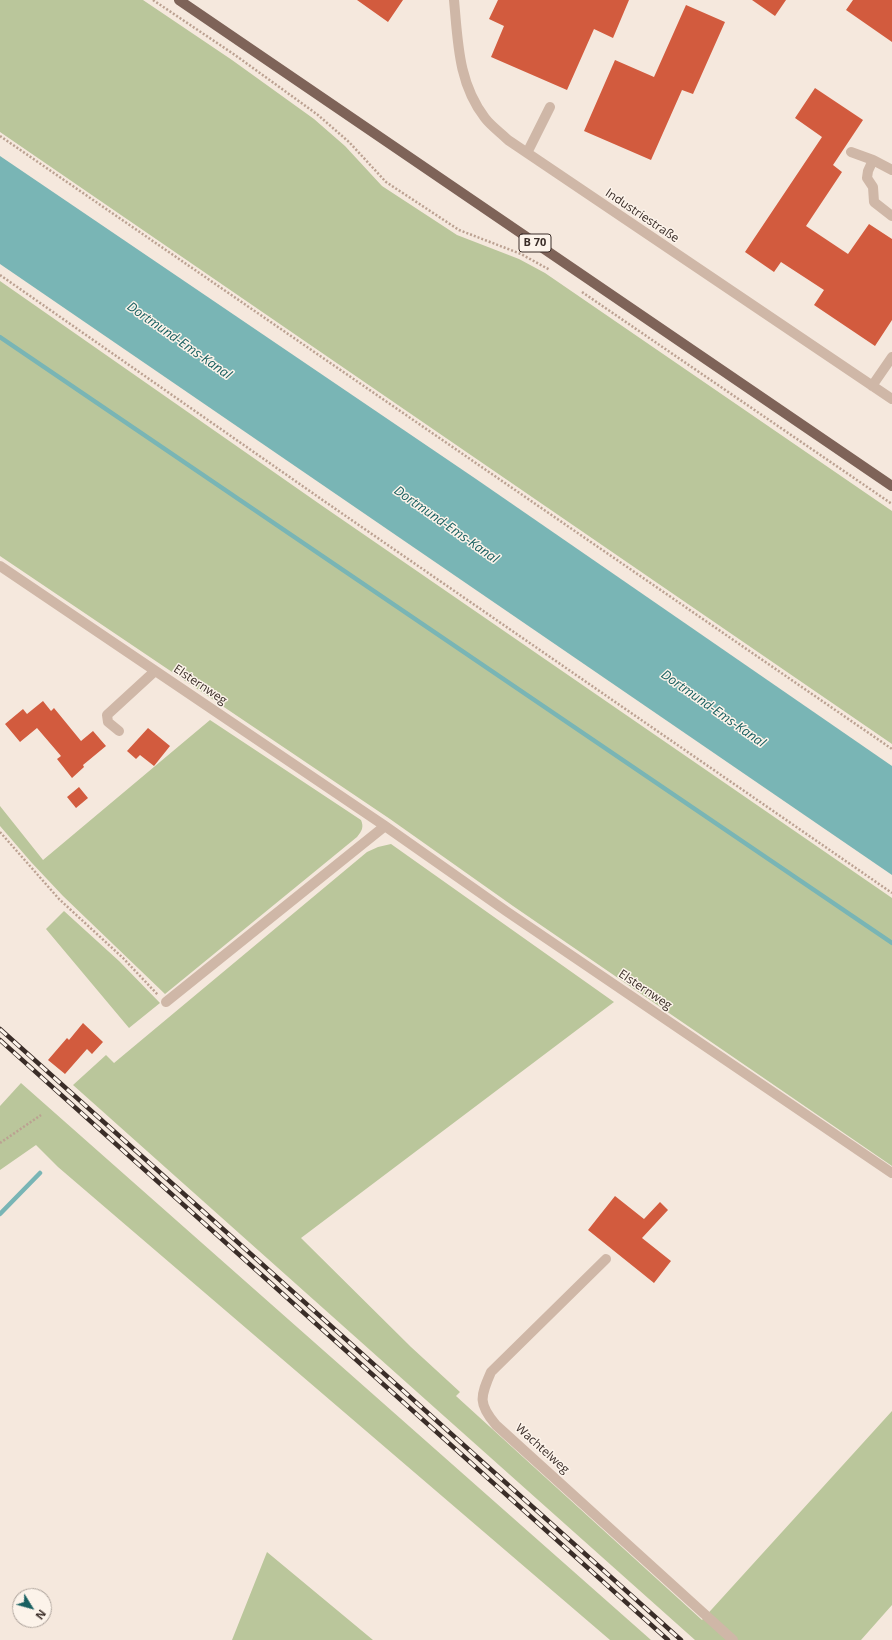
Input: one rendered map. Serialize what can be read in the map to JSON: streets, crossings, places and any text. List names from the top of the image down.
{
  "streets": {
    "main road": ["B 70"],
    "street": ["Industriestraße", "Elsternweg", "Wachtelweg"]
  },
  "water": ["Dortmund-Ems-Kanal"],
  "north": "bottom right"
}
